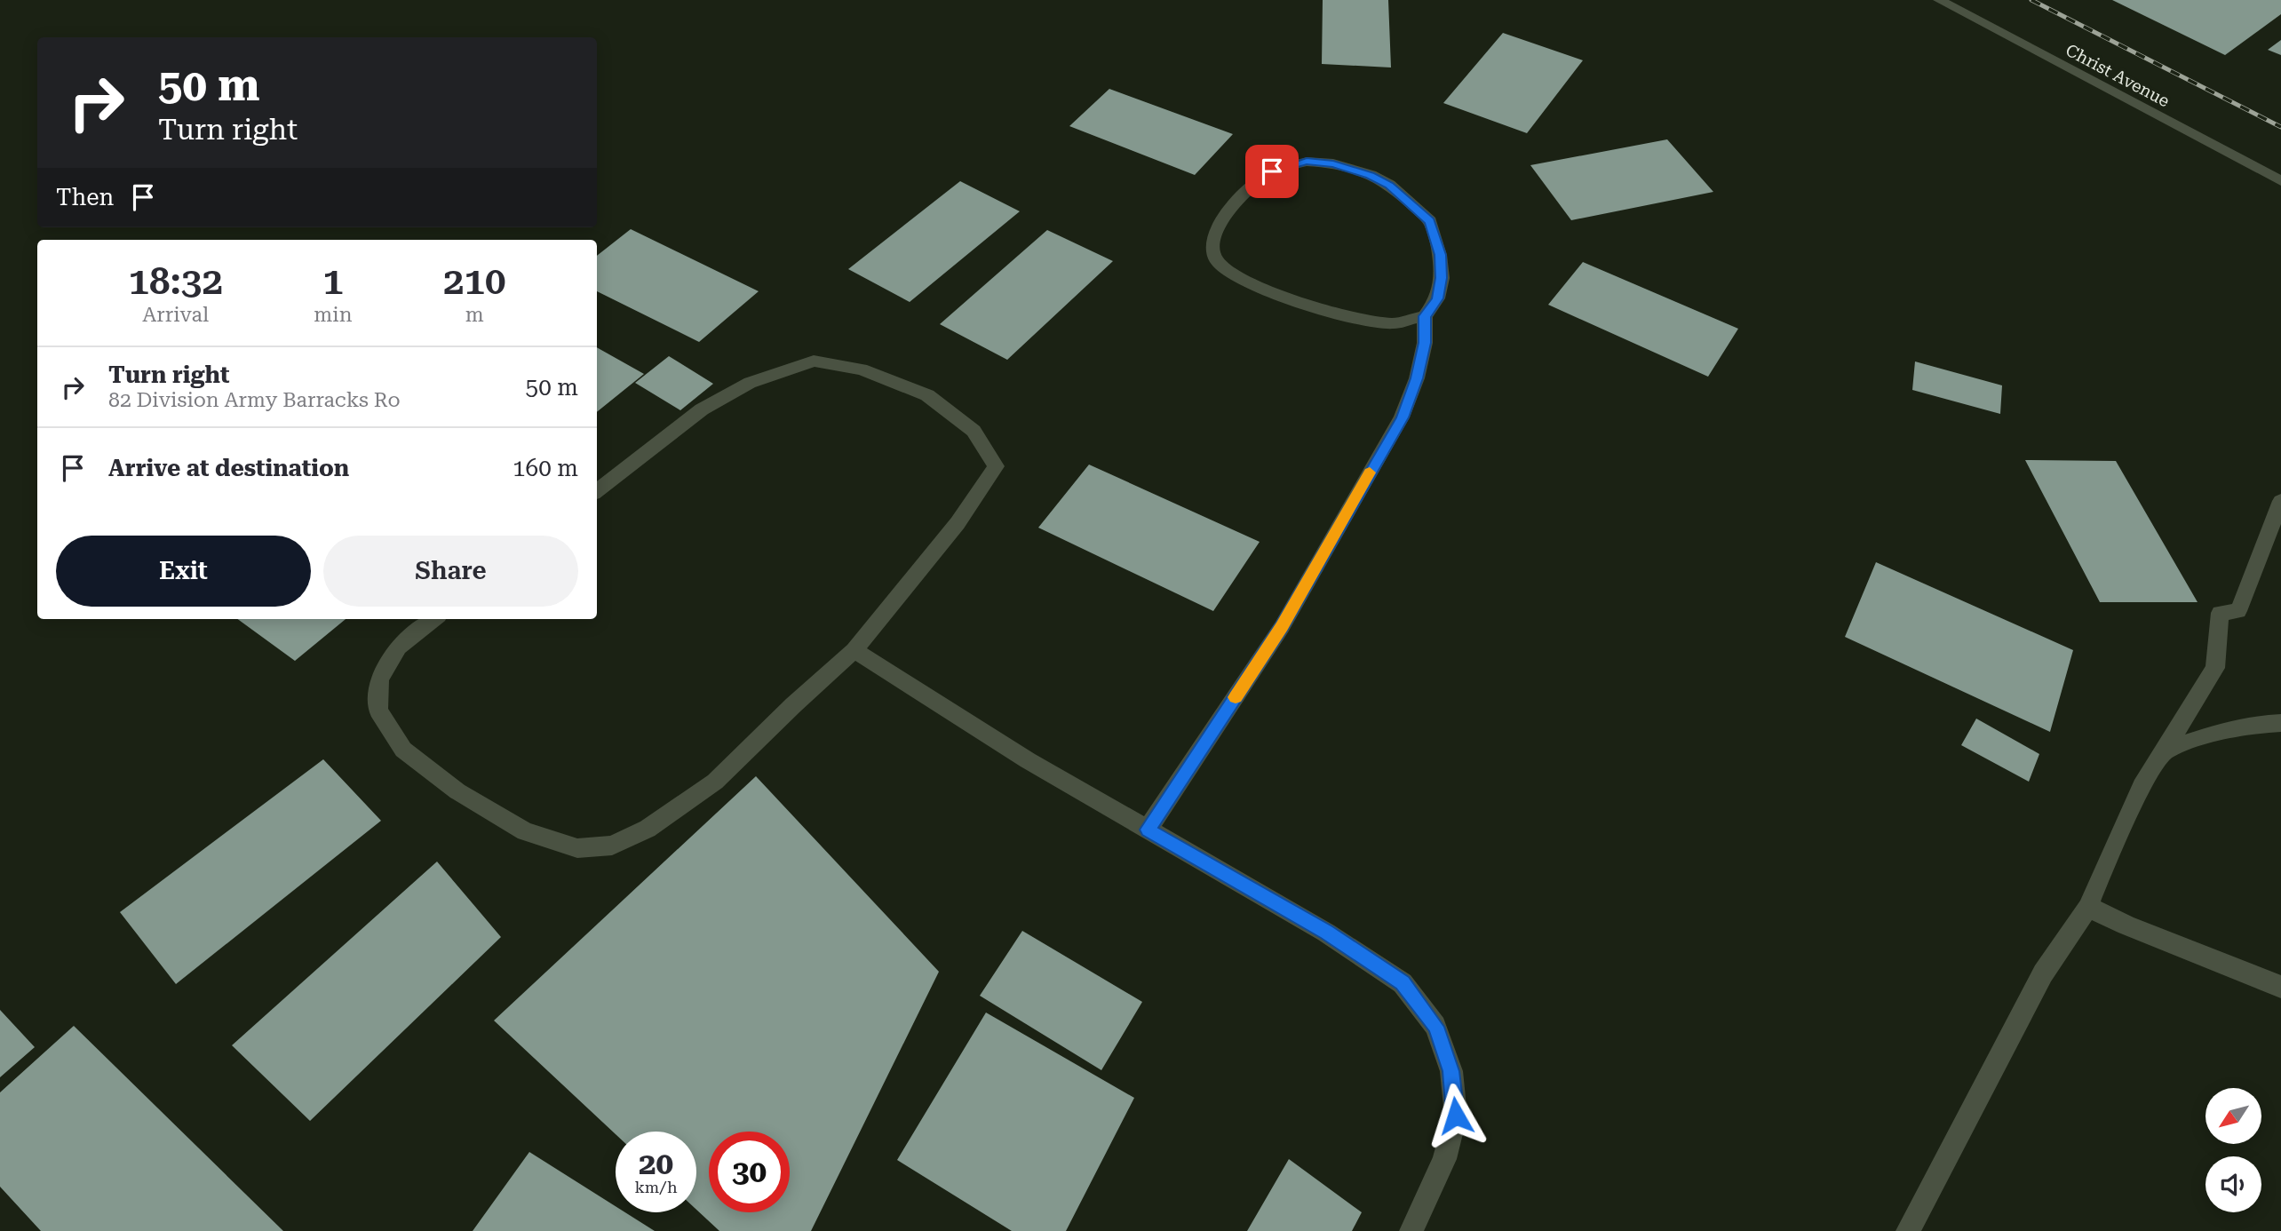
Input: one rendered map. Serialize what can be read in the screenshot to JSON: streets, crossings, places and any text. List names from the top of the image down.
{
  "streets": {
    "street": ["Christ Avenue"]
  },
  "north": "bottom left",
  "page": {
    "turn": ["50 m", "Turn right"],
    "then": "Then",
    "eta": [
      "18:32",
      "Arrival",
      "1",
      "min",
      "210",
      "m"
    ],
    "list": [
      {
        "name": "Turn right",
        "note": "82 Division Army Barracks Ro",
        "value": "50 m"
      },
      {
        "name": "Arrive at destination",
        "value": "160 m"
      }
    ],
    "buttons": ["Exit", "Share"],
    "speed": "20 km/h",
    "limit": "30"
  }
}
